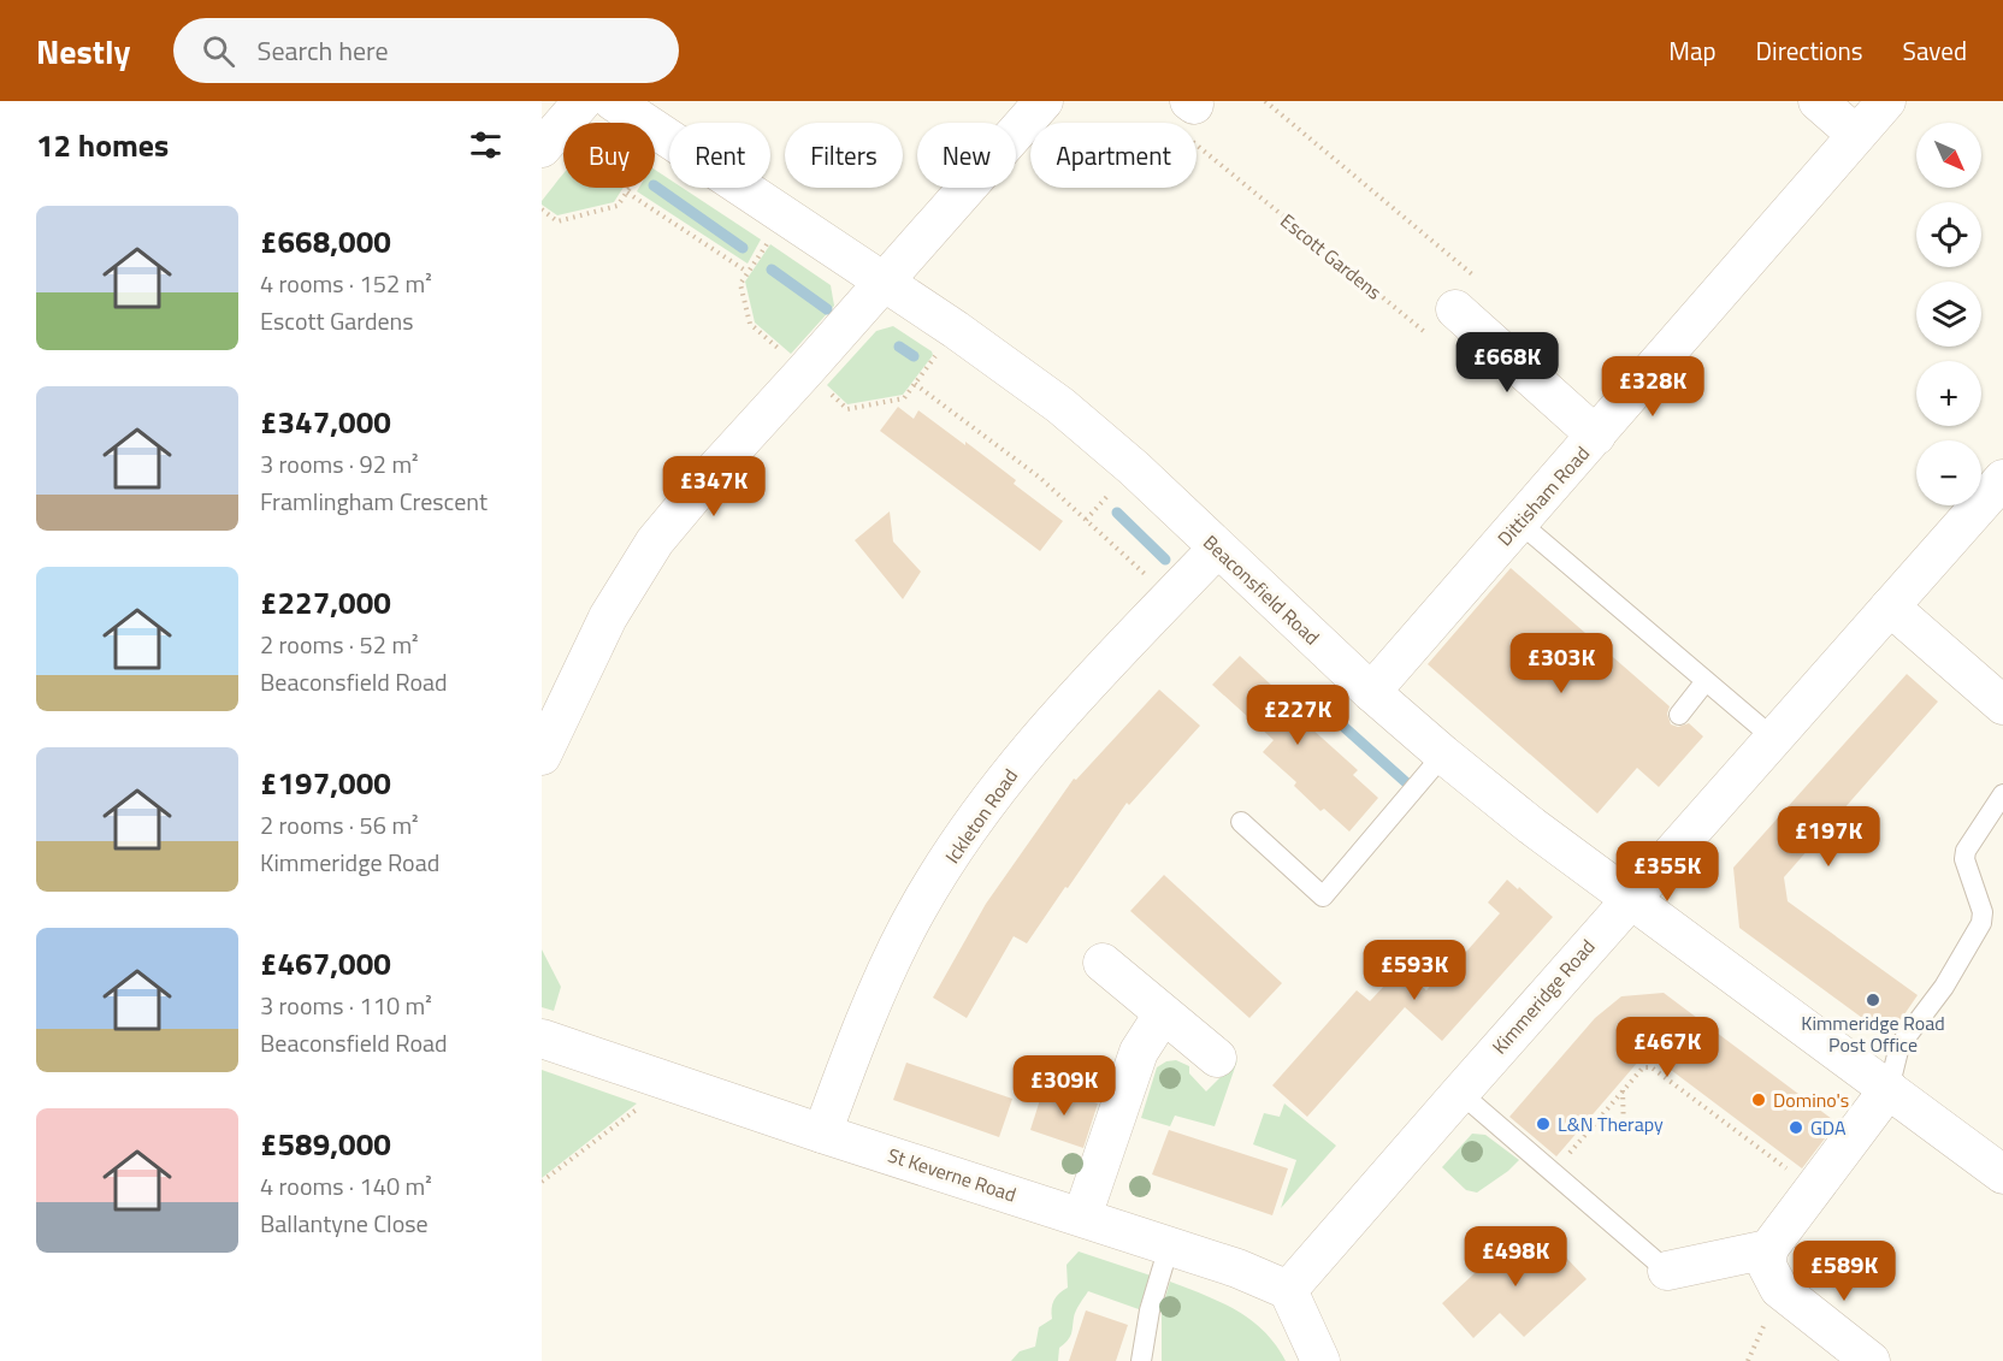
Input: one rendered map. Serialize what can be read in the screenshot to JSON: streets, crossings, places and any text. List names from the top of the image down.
{
  "streets": {
    "street": [
      "Dittisham Road",
      "Beaconsfield Road",
      "Ickleton Road",
      "Kimmeridge Road",
      "St Keverne Road"
    ],
    "path": ["Escott Gardens"]
  },
  "crossings": [
    ["Dittisham Road", "Beaconsfield Road"],
    ["Beaconsfield Road", "Ickleton Road"],
    ["Beaconsfield Road", "Kimmeridge Road"],
    ["Ickleton Road", "St Keverne Road"],
    ["Kimmeridge Road", "St Keverne Road"]
  ],
  "places": [
    "Kimmeridge Road Post Office",
    "Domino's",
    "L&N Therapy",
    "GDA"
  ],
  "north": "bottom right",
  "page": {
    "header": "Nestly",
    "search": "Search here",
    "nav": ["Map", "Directions", "Saved"],
    "heading": "12 homes",
    "map_buttons": ["+", "−"],
    "chip": [
      "Buy",
      "Rent",
      "Filters",
      "New",
      "Apartment"
    ],
    "list": [
      {
        "name": "£668,000",
        "note": "4 rooms · 152 m² · Escott Gardens"
      },
      {
        "name": "£347,000",
        "note": "3 rooms · 92 m² · Framlingham Crescent"
      },
      {
        "name": "£227,000",
        "note": "2 rooms · 52 m² · Beaconsfield Road"
      },
      {
        "name": "£197,000",
        "note": "2 rooms · 56 m² · Kimmeridge Road"
      },
      {
        "name": "£467,000",
        "note": "3 rooms · 110 m² · Beaconsfield Road"
      },
      {
        "name": "£589,000",
        "note": "4 rooms · 140 m² · Ballantyne Close"
      }
    ],
    "price": [
      "£668K",
      "£328K",
      "£347K",
      "£303K",
      "£227K",
      "£197K",
      "£355K",
      "£593K",
      "£467K",
      "£309K",
      "£498K",
      "£589K"
    ]
  }
}
